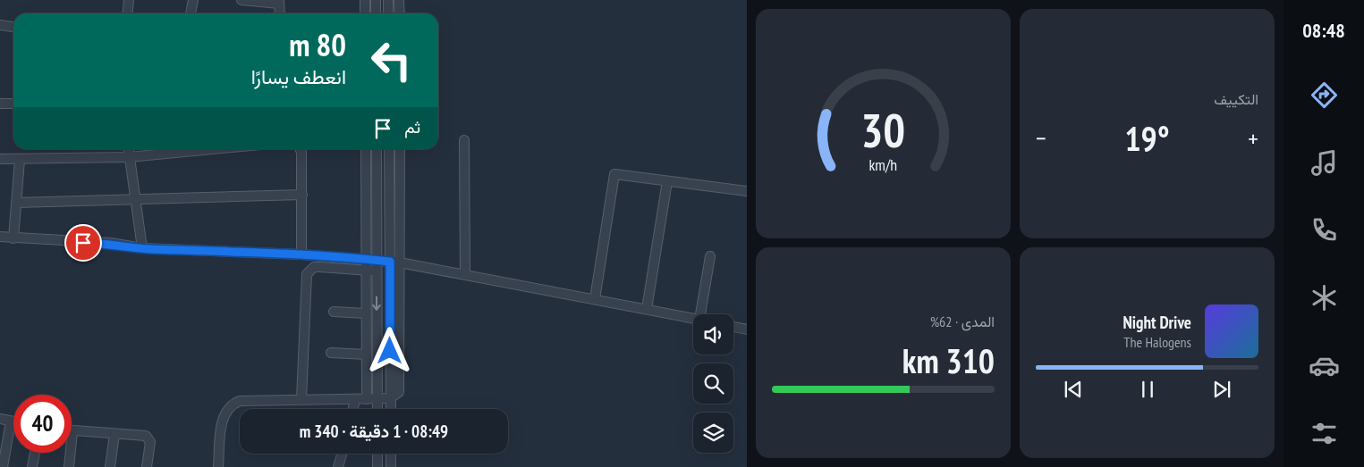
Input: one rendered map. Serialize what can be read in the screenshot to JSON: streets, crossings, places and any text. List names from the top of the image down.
{
  "page": {
    "tabs": "08:48",
    "tile": [
      "التكييف",
      ["المدى · 62%", "310 km"]
    ],
    "turn": ["80 m", "انعطف يسارًا"],
    "then": "ثم",
    "heat": ["−", "19°", "+"],
    "song": ["Night Drive", "The Halogens"],
    "limit": "40",
    "trip": "08:49 · 1 دقيقة · 340 m",
    "gauge": ["30", "km/h"]
  }
}
